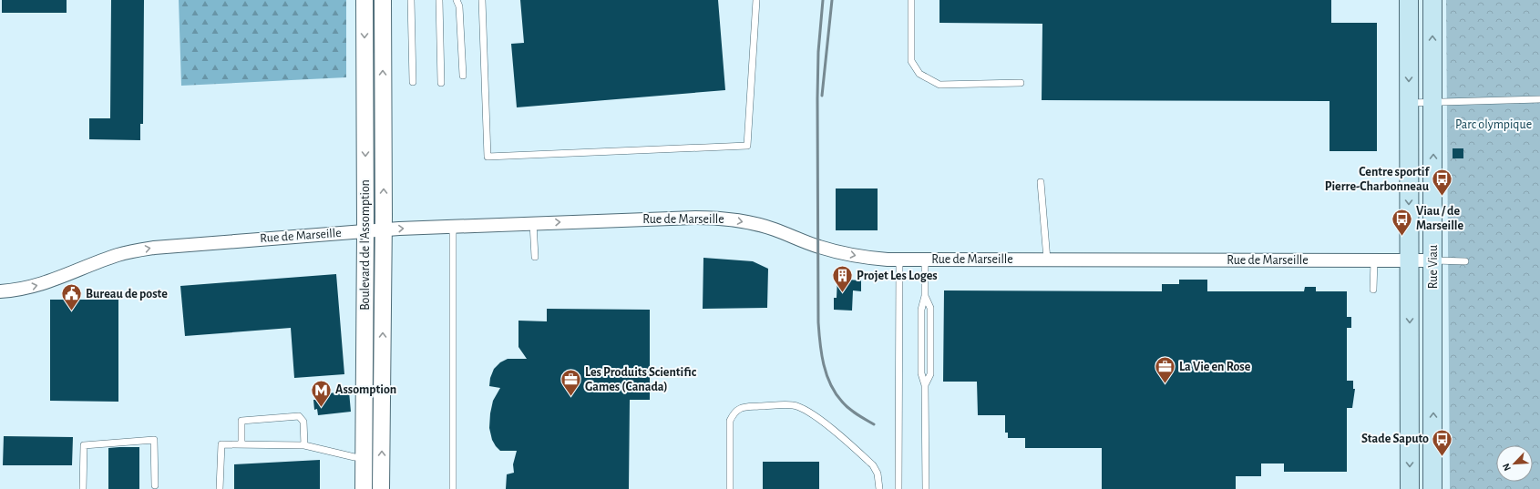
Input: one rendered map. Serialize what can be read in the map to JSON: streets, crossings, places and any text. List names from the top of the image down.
{
  "streets": {
    "main road": ["Rue Viau"],
    "street": ["Rue de Marseille", "Boulevard de l'Assomption"]
  },
  "crossings": [
    ["Rue de Marseille", "Boulevard de l'Assomption"],
    ["Rue de Marseille", "Rue Viau"]
  ],
  "one_way": ["Rue de Marseille"],
  "parks": ["Parc olympique"],
  "places": {
    "bus stop": ["Centre sportif Pierre-Charbonneau", "Viau / de Marseille", "Stade Saputo"],
    "building": ["Projet Les Loges"],
    "public building": ["Bureau de poste"],
    "office": ["La Vie en Rose", "Les Produits Scientific Games (Canada)"],
    "metro station": ["Assomption"]
  },
  "north": "bottom left"
}
